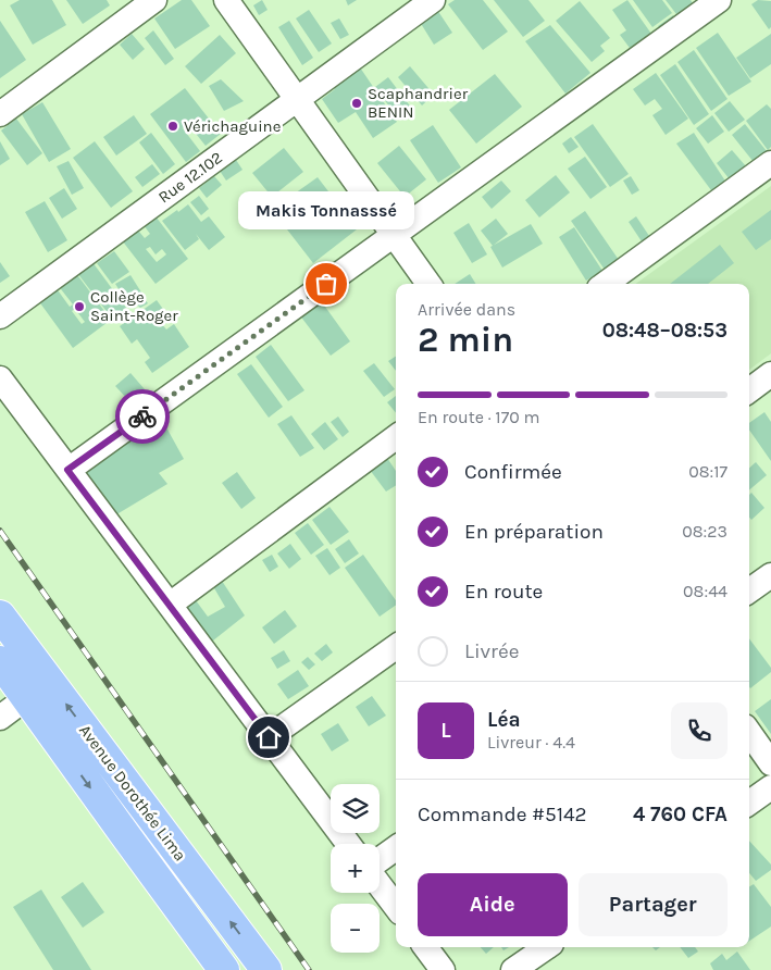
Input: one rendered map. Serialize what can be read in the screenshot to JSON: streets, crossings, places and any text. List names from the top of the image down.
{
  "streets": {
    "main road": ["Avenue Dorothée Lima"],
    "street": ["Rue 12.102"]
  },
  "places": [
    "Scaphandrier BENIN",
    "Vérichaguine",
    "Makis Tonnasssé",
    "Collège Saint-Roger"
  ],
  "page": {
    "bubble": "Makis Tonnasssé",
    "heading": ["2 min", "Arrivée dans", "08:48–08:53"],
    "panel": [
      "Léa",
      "Livreur · 4.4",
      "Commande #5142",
      "4 760 CFA"
    ],
    "bar": "En route · 170 m",
    "list": [
      ["Confirmée", "08:17"],
      ["En préparation", "08:23"],
      ["En route", "08:44"],
      "Livrée"
    ],
    "round": "L",
    "map_buttons": ["+", "−"],
    "buttons": ["Aide", "Partager"]
  }
}
